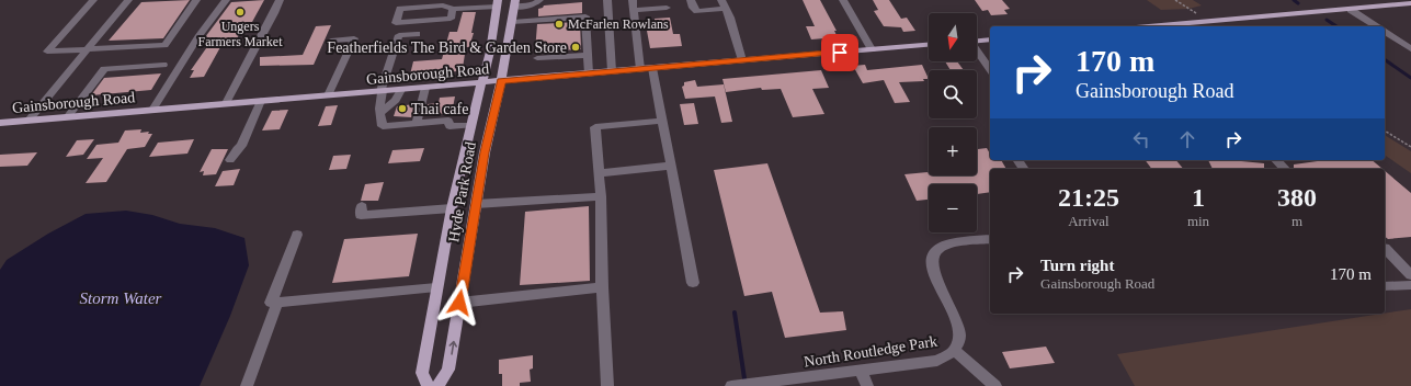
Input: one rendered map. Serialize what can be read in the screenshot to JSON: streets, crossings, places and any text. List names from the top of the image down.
{
  "streets": {
    "main road": ["Gainsborough Road", "Hyde Park Road"],
    "street": ["North Routledge Park"]
  },
  "crossings": [
    ["Gainsborough Road", "Hyde Park Road"]
  ],
  "water": ["Storm Water"],
  "places": [
    "Ungers Farmers Market",
    "McFarlen Rowlans",
    "Featherfields The Bird & Garden Store",
    "Thai cafe"
  ],
  "north": "bottom",
  "page": {
    "map_buttons": ["+", "−"],
    "turn": ["170 m", "Gainsborough Road"],
    "eta": [
      "21:25",
      "Arrival",
      "1",
      "min",
      "380",
      "m"
    ],
    "list": [
      {
        "name": "Turn right",
        "note": "Gainsborough Road",
        "value": "170 m"
      }
    ]
  }
}
